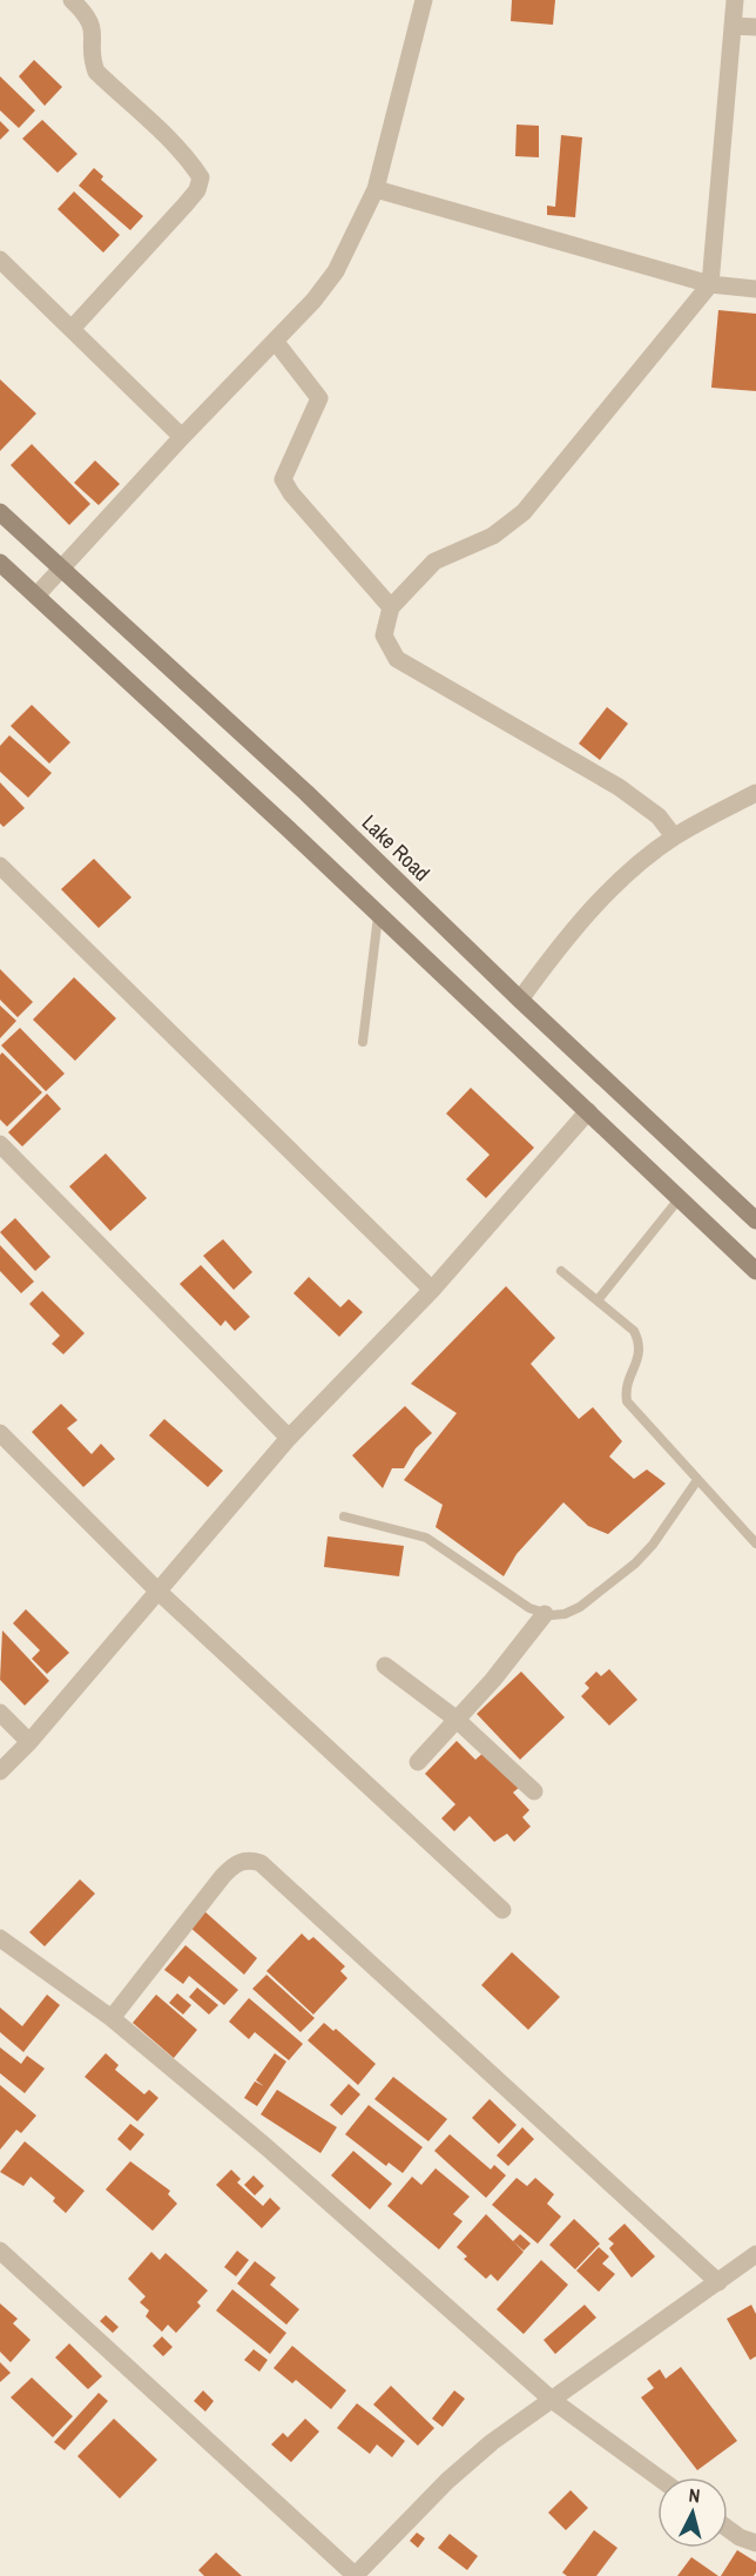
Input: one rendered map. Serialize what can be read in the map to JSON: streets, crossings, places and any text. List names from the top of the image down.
{
  "streets": {
    "main road": ["Lake Road"]
  },
  "north": "top"
}
